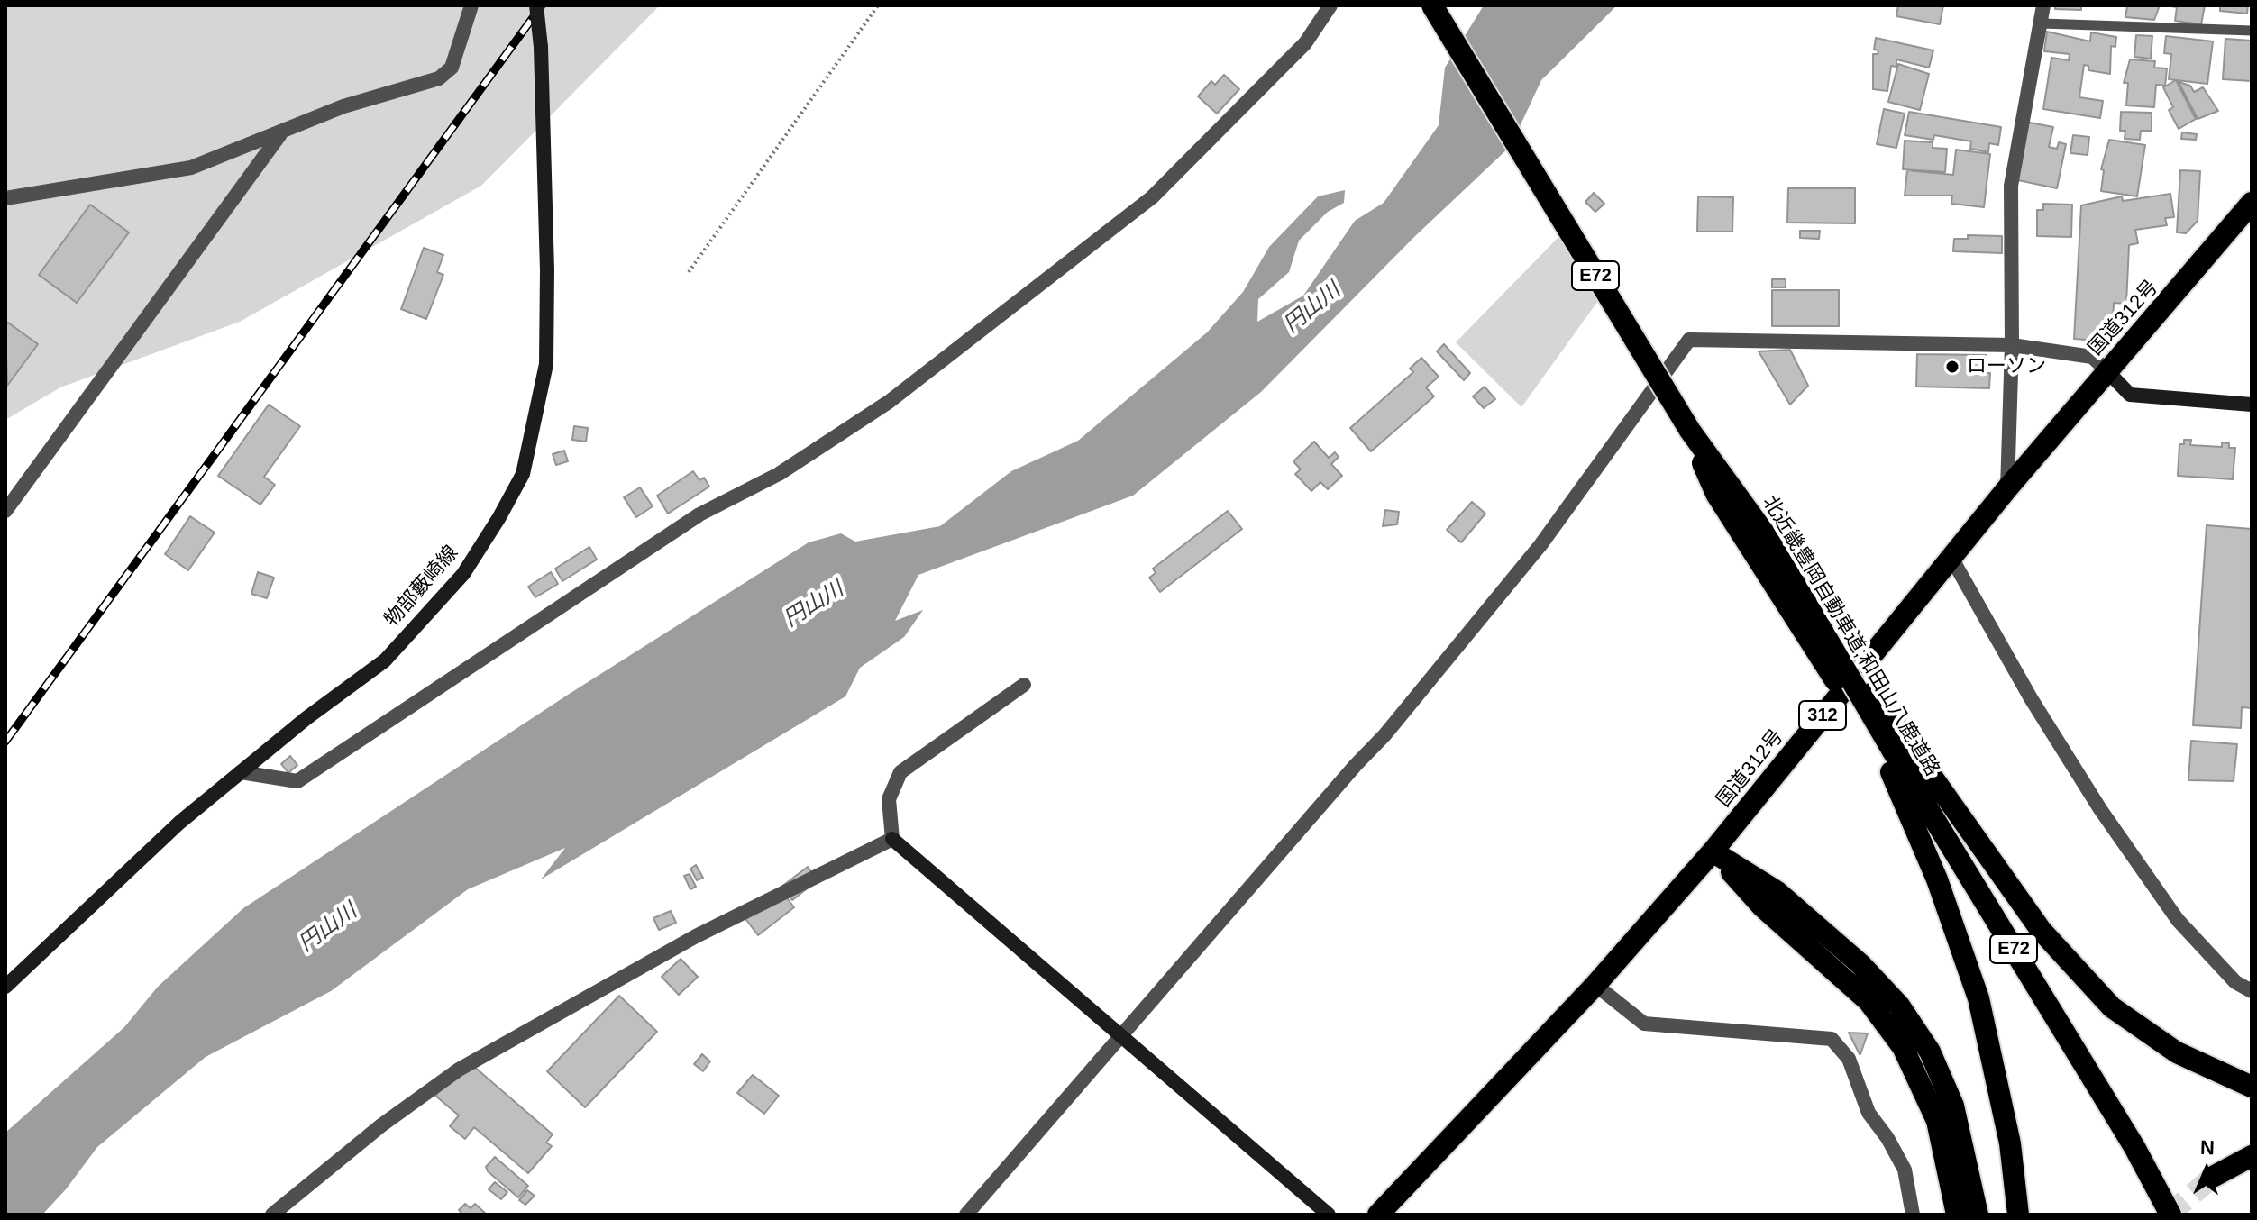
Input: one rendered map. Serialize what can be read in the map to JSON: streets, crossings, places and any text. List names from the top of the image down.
{
  "streets": {
    "highway": [
      "E72",
      "国道312号",
      "北近畿豊岡自動車道;和田山八鹿道路",
      "312"
    ],
    "main road": ["物部藪崎線"]
  },
  "water": ["円山川"],
  "places": ["ローソン"],
  "north": "top"
}
